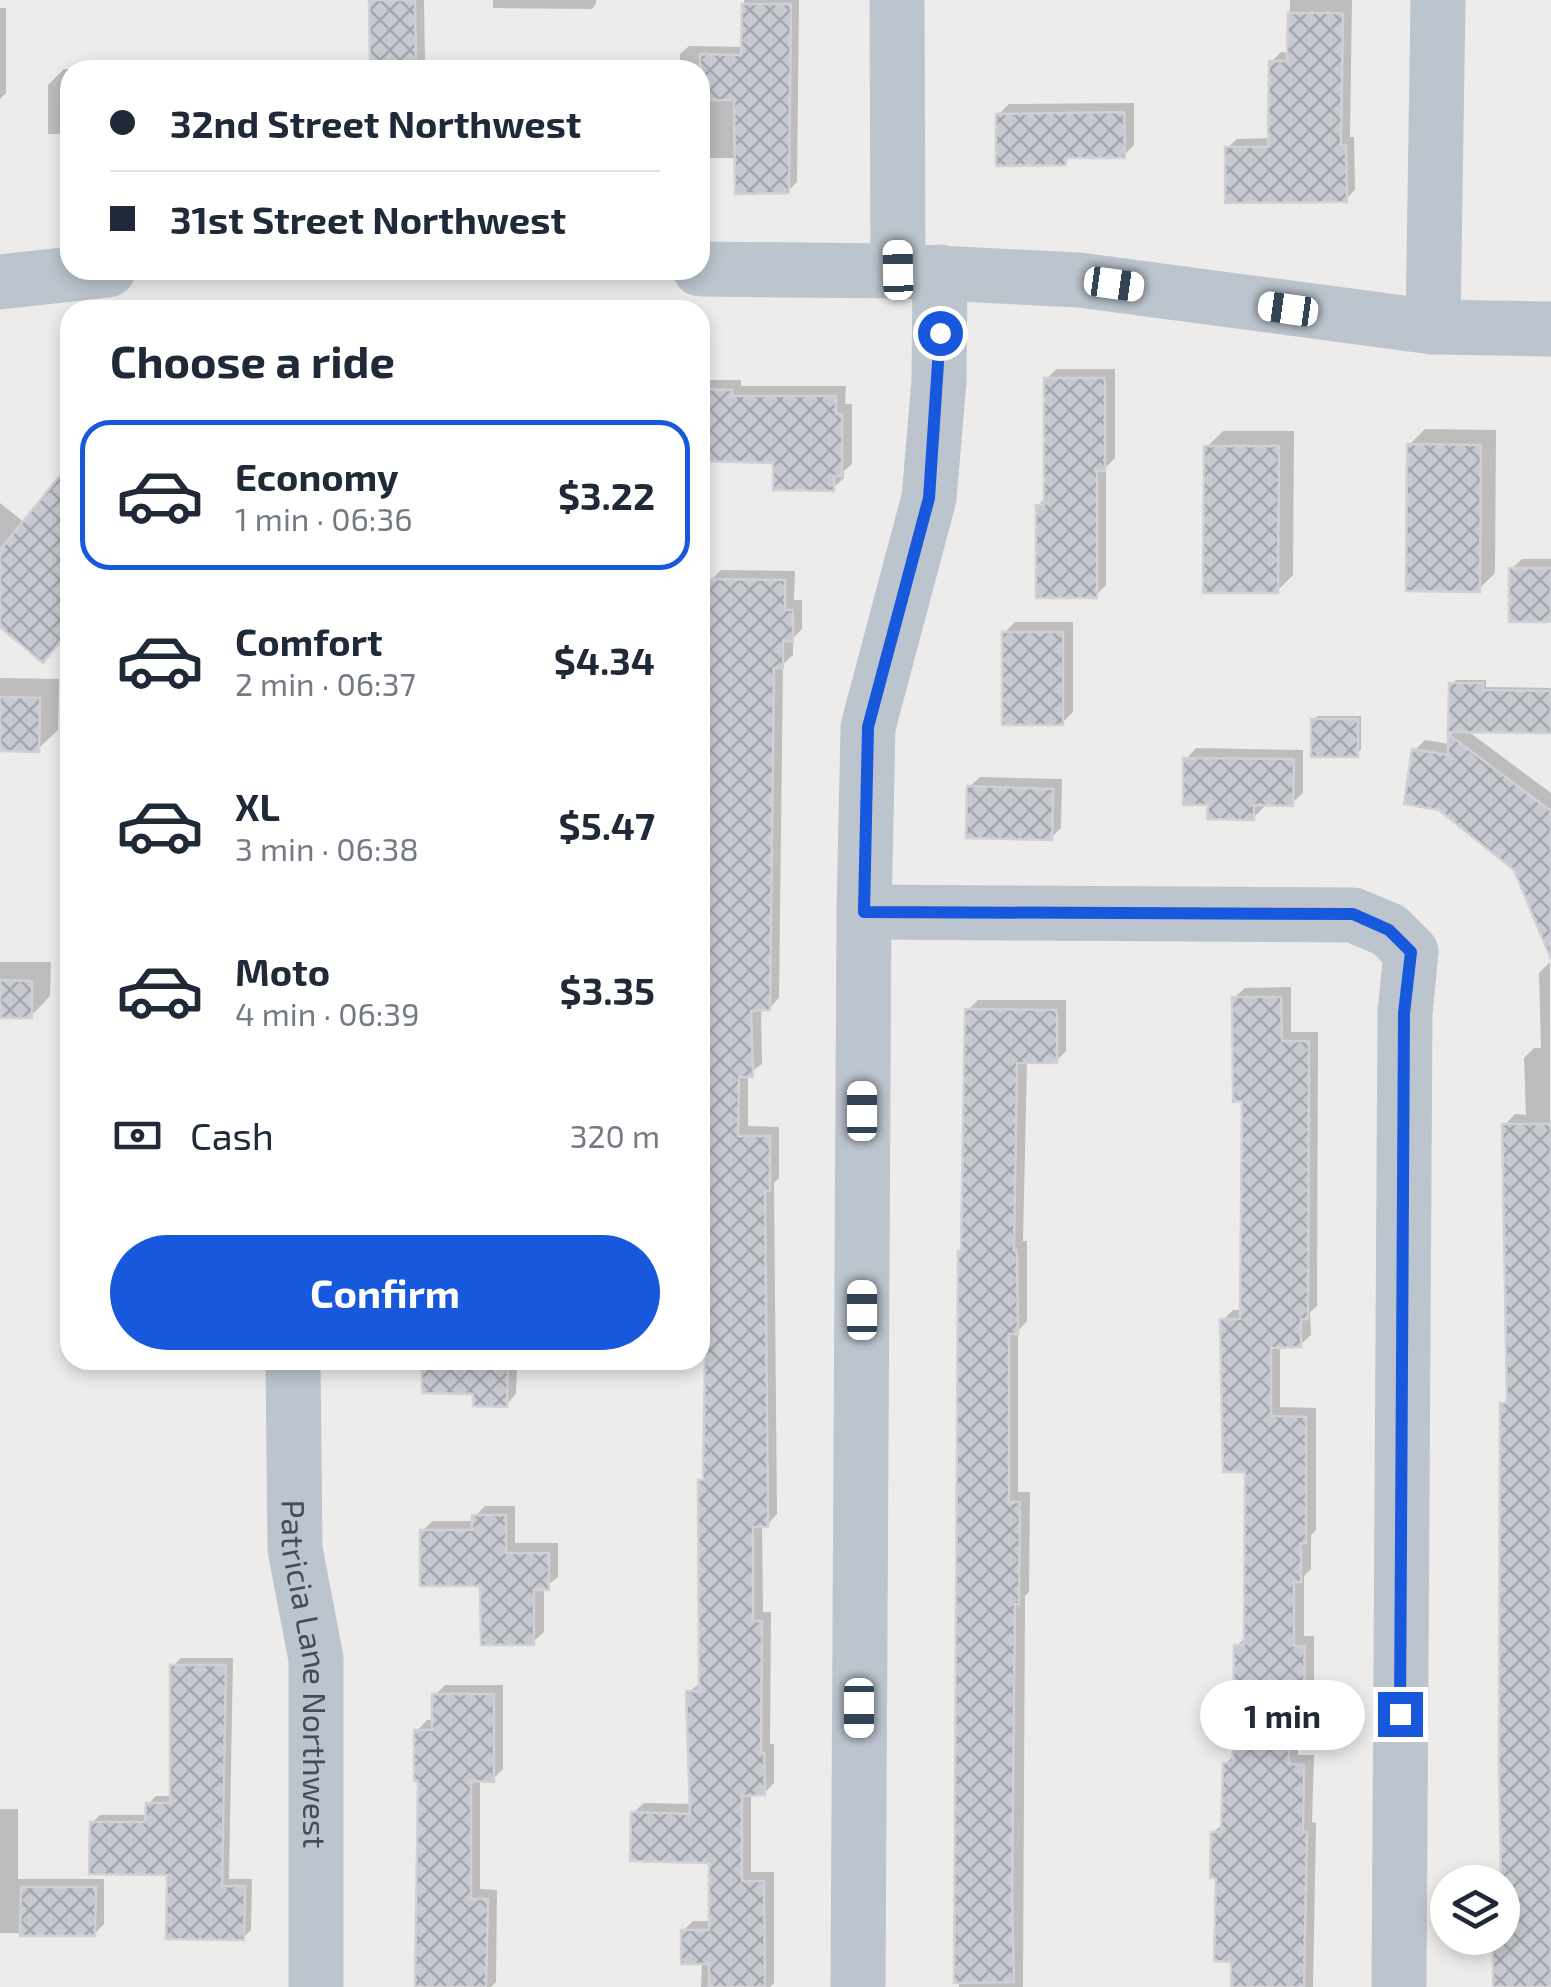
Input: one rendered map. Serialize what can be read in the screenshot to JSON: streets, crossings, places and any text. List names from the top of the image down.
{
  "streets": {
    "street": ["Patricia Lane Northwest"]
  },
  "page": {
    "banner": ["32nd Street Northwest", "31st Street Northwest"],
    "heading": "Choose a ride",
    "list": [
      {
        "name": "Economy",
        "note": "1 min · 06:36",
        "value": "$3.22"
      },
      {
        "name": "Comfort",
        "note": "2 min · 06:37",
        "value": "$4.34"
      },
      {
        "name": "XL",
        "note": "3 min · 06:38",
        "value": "$5.47"
      },
      {
        "name": "Moto",
        "note": "4 min · 06:39",
        "value": "$3.35"
      }
    ],
    "pay": ["Cash", "320 m"],
    "buttons": "Confirm",
    "bubble": "1 min"
  }
}
